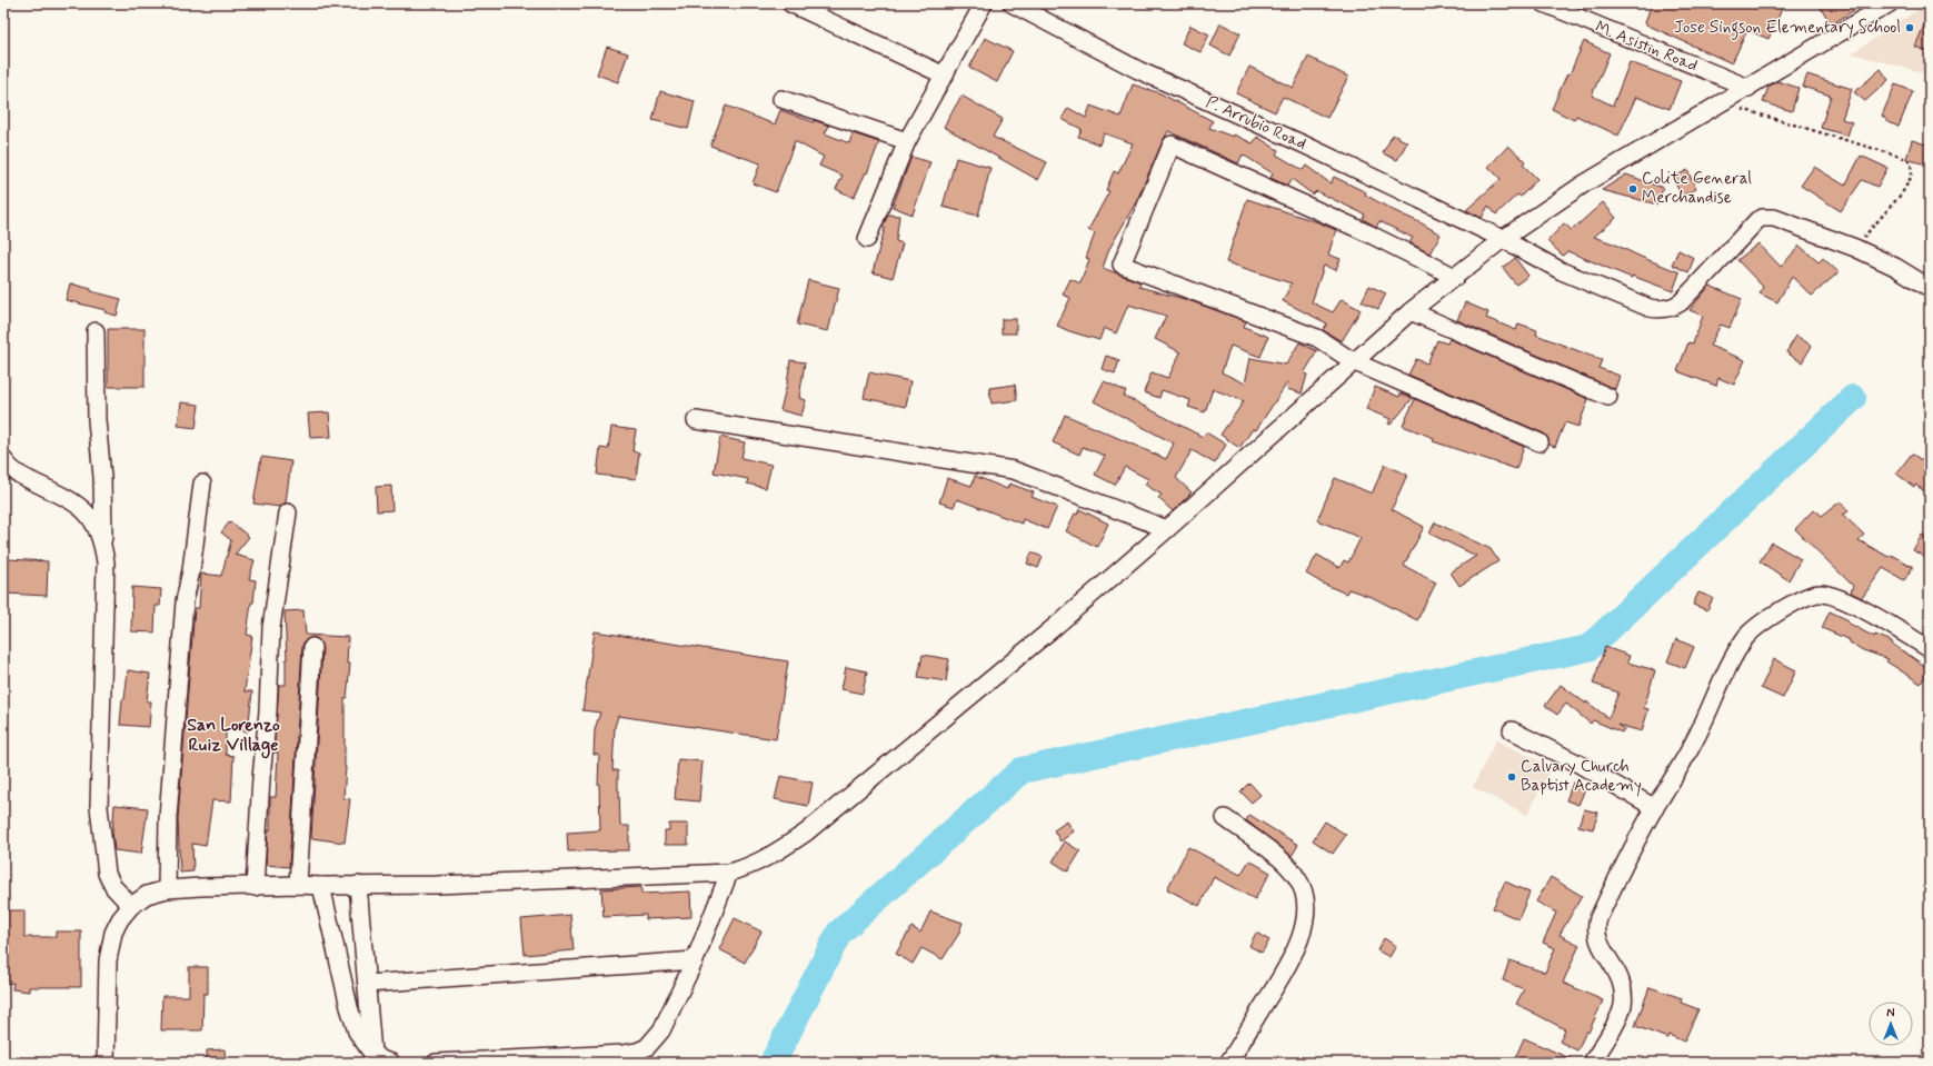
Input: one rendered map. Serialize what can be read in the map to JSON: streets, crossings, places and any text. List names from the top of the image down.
{
  "streets": {
    "street": ["M. Asistin Road", "P. Arrubio Road"]
  },
  "districts": ["San Lorenzo Ruiz Village"],
  "places": ["Jose Singson Elementary School", "Colite General Merchandise", "Calvary Church Baptist Academy"],
  "north": "top"
}
